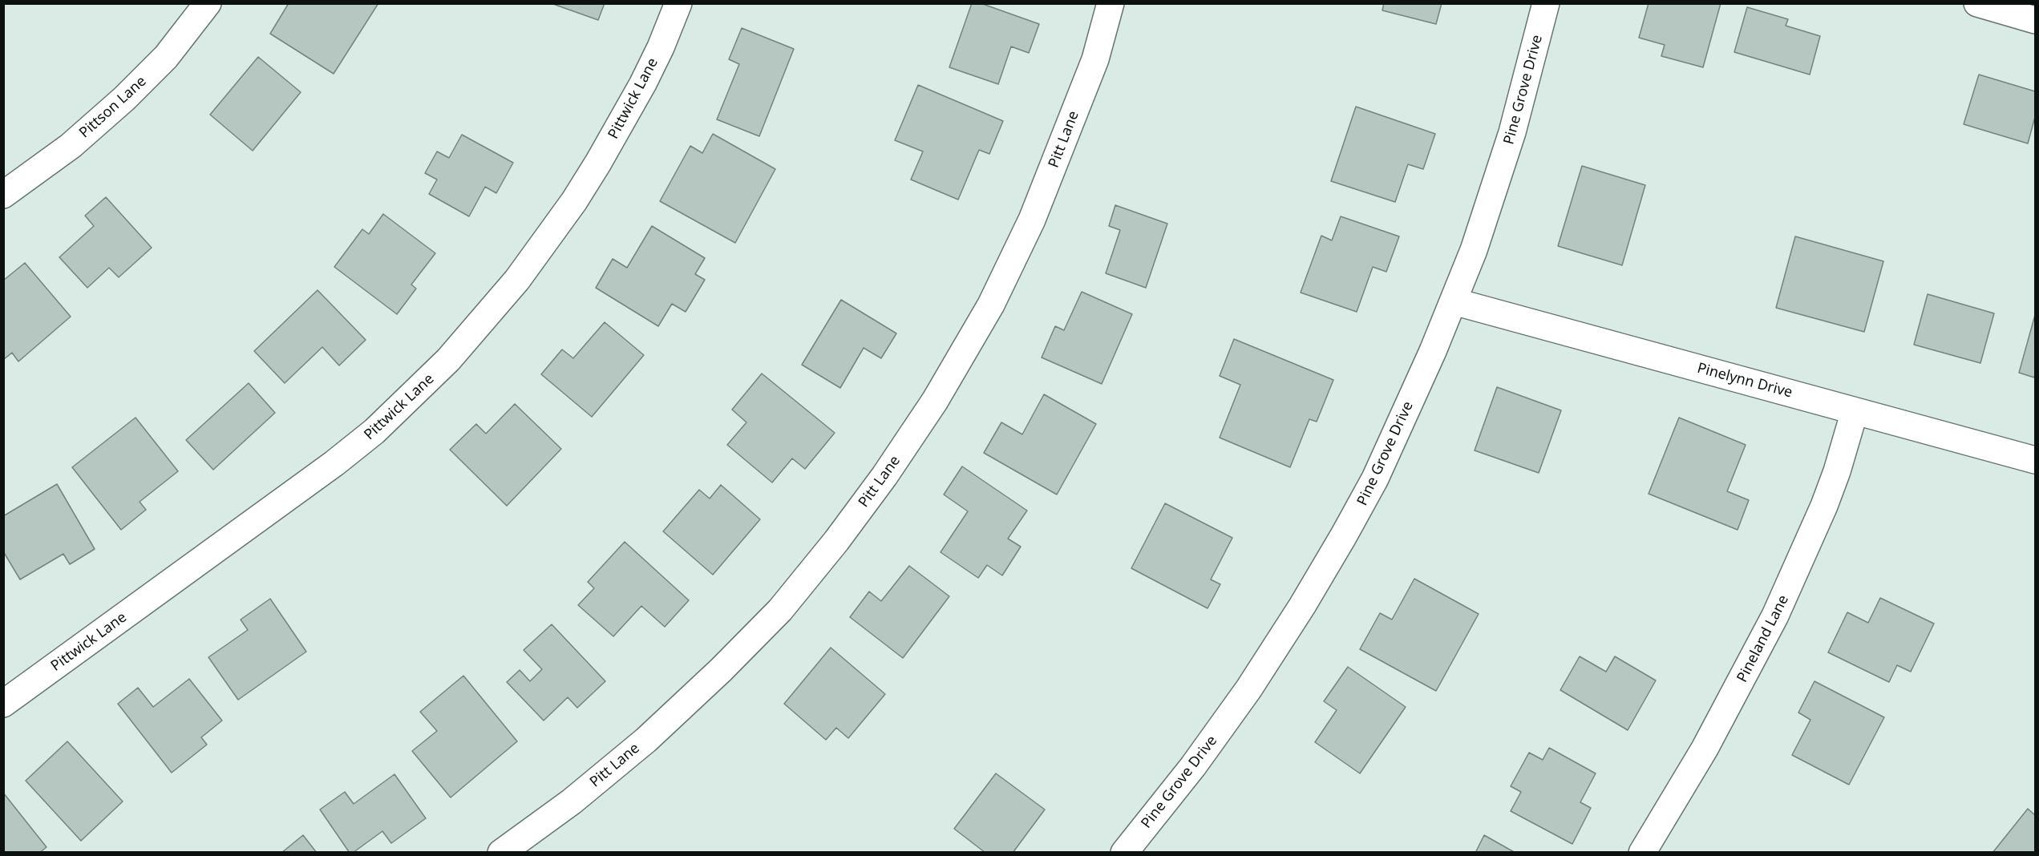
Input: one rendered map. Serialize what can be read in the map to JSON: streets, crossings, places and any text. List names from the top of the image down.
{
  "streets": {
    "street": [
      "Pine Grove Drive",
      "Pittwick Lane",
      "Pittson Lane",
      "Pitt Lane",
      "Pinelynn Drive",
      "Pineland Lane"
    ]
  },
  "crossings": [
    ["Pine Grove Drive", "Pinelynn Drive"],
    ["Pinelynn Drive", "Pineland Lane"]
  ]
}
